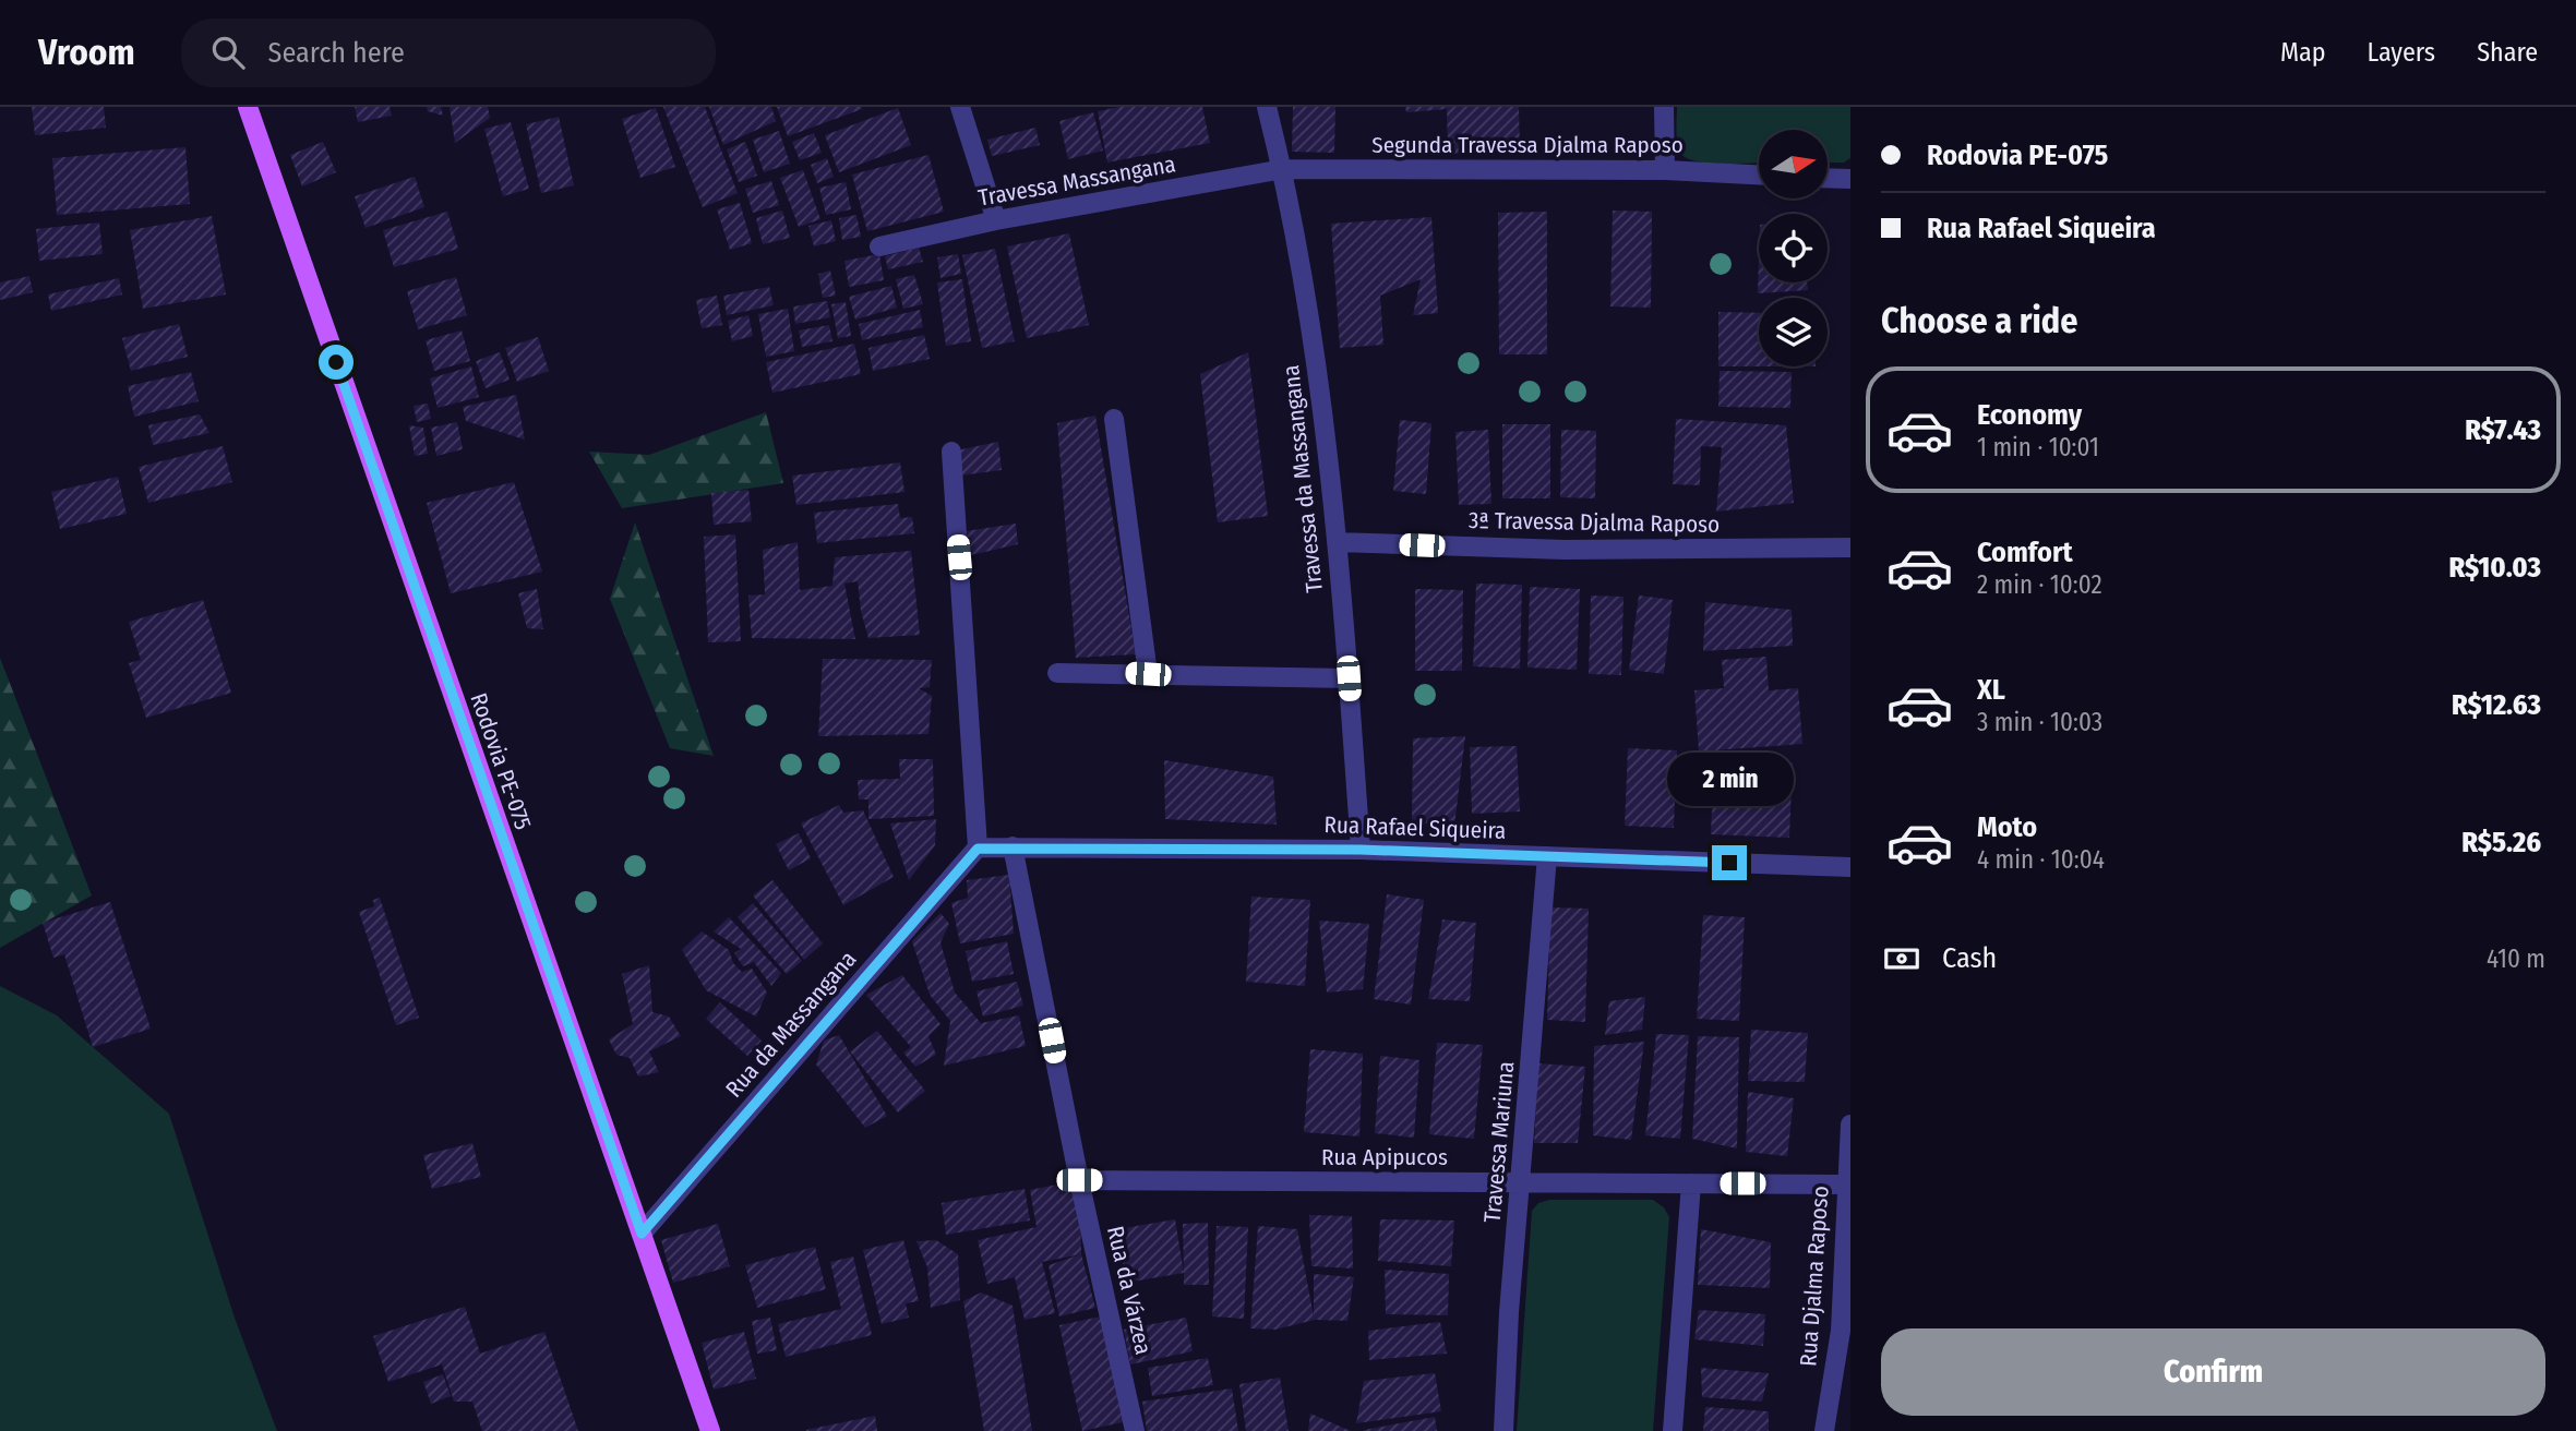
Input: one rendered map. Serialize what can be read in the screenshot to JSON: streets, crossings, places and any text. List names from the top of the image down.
{
  "streets": {
    "main road": ["Rodovia PE-075"],
    "street": [
      "Segunda Travessa Djalma Raposo",
      "Travessa Massangana",
      "Travessa da Massangana",
      "3ª Travessa Djalma Raposo",
      "Rua Rafael Siqueira",
      "Rua da Massangana",
      "Travessa Mariuna",
      "Rua Apipucos",
      "Rua Djalma Raposo",
      "Rua da Várzea"
    ]
  },
  "crossings": [
    ["Segunda Travessa Djalma Raposo", "Travessa Massangana"],
    ["Segunda Travessa Djalma Raposo", "Travessa da Massangana"],
    ["Travessa Massangana", "Travessa da Massangana"],
    ["Travessa da Massangana", "3ª Travessa Djalma Raposo"],
    ["Travessa da Massangana", "Rua Rafael Siqueira"],
    ["Rodovia PE-075", "Rua da Massangana"],
    ["Rua Rafael Siqueira", "Rua da Massangana"],
    ["Rua Rafael Siqueira", "Travessa Mariuna"],
    ["Rua Rafael Siqueira", "Rua da Várzea"],
    ["Travessa Mariuna", "Rua Apipucos"],
    ["Rua Apipucos", "Rua Djalma Raposo"],
    ["Rua Apipucos", "Rua da Várzea"]
  ],
  "north": "right",
  "page": {
    "header": "Vroom",
    "search": "Search here",
    "nav": ["Map", "Layers", "Share"],
    "banner": ["Rodovia PE-075", "Rua Rafael Siqueira"],
    "heading": "Choose a ride",
    "list": [
      {
        "name": "Economy",
        "note": "1 min · 10:01",
        "value": "R$7.43"
      },
      {
        "name": "Comfort",
        "note": "2 min · 10:02",
        "value": "R$10.03"
      },
      {
        "name": "XL",
        "note": "3 min · 10:03",
        "value": "R$12.63"
      },
      {
        "name": "Moto",
        "note": "4 min · 10:04",
        "value": "R$5.26"
      }
    ],
    "bubble": "2 min",
    "pay": ["Cash", "410 m"],
    "buttons": "Confirm"
  }
}
